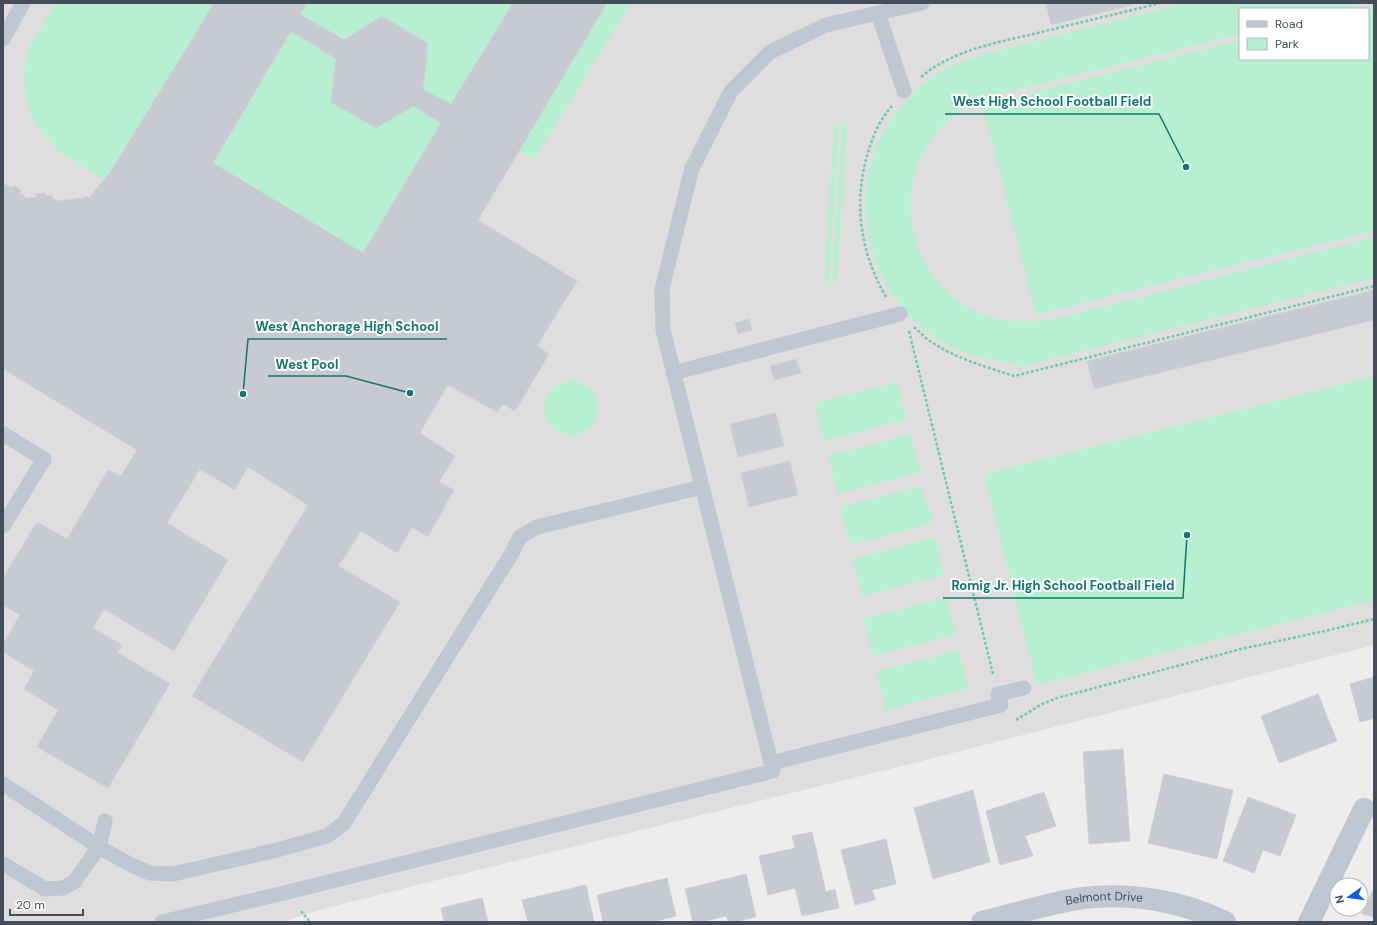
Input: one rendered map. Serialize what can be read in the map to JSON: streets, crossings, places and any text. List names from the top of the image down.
{
  "streets": {
    "street": ["Belmont Drive"]
  },
  "places": [
    "West High School Football Field",
    "West Pool",
    "West Anchorage High School",
    "Romig Jr. High School Football Field"
  ],
  "legend": ["Road", "Park"],
  "scale_bar": "20 m",
  "north": "left"
}
